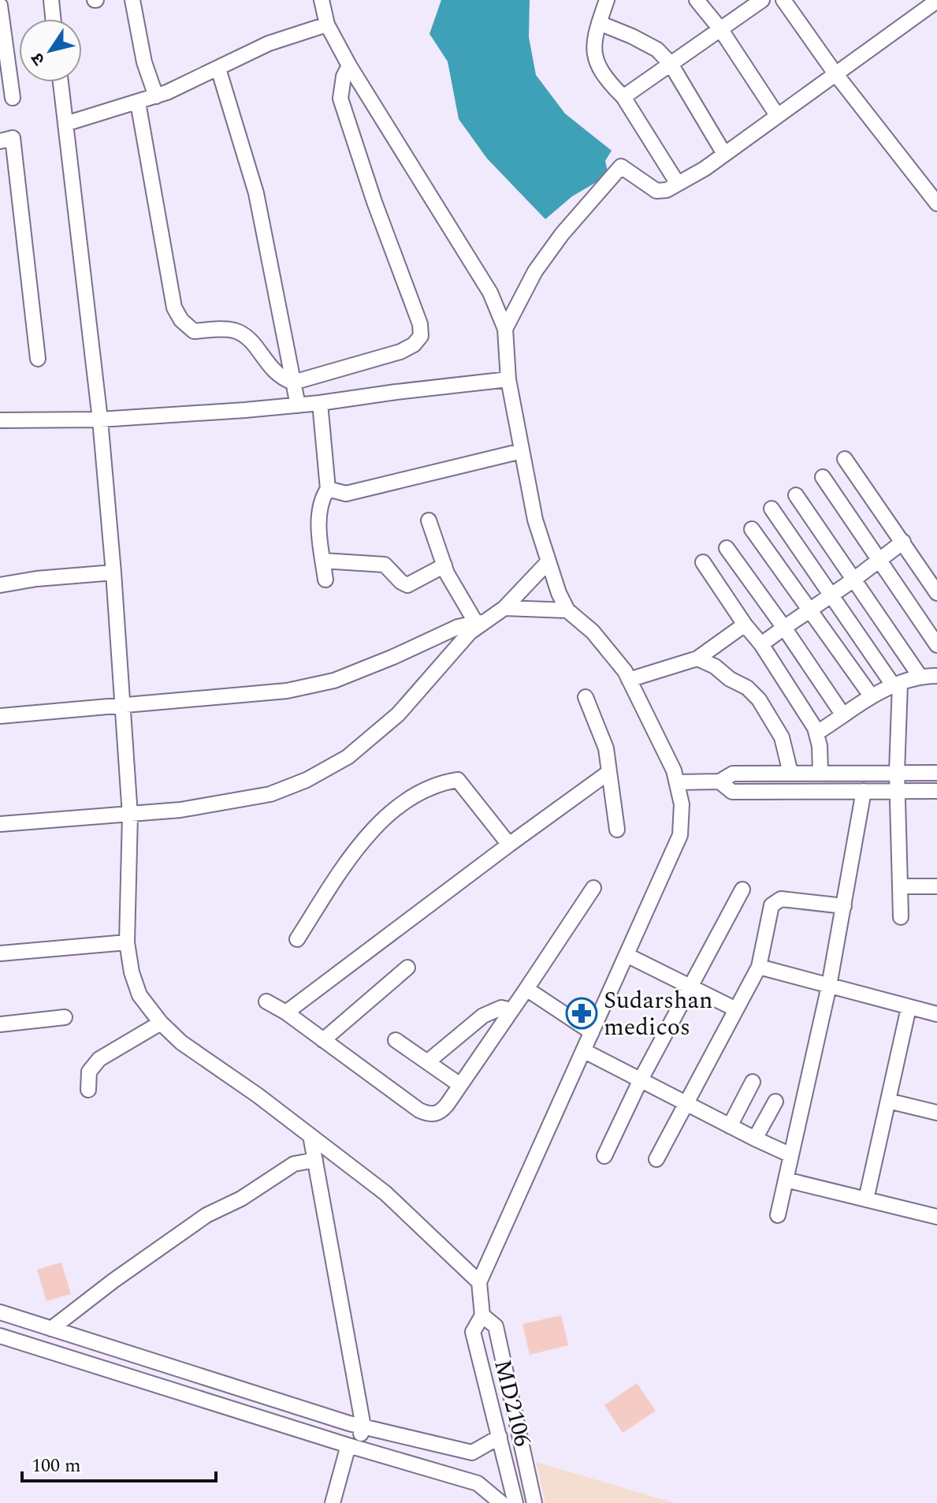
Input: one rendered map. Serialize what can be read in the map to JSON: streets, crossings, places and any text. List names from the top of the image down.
{
  "streets": {
    "street": ["MD2106"]
  },
  "places": {
    "pharmacy": ["Sudarshan medicos"]
  },
  "scale_bar": "100 m",
  "north": "bottom left"
}
